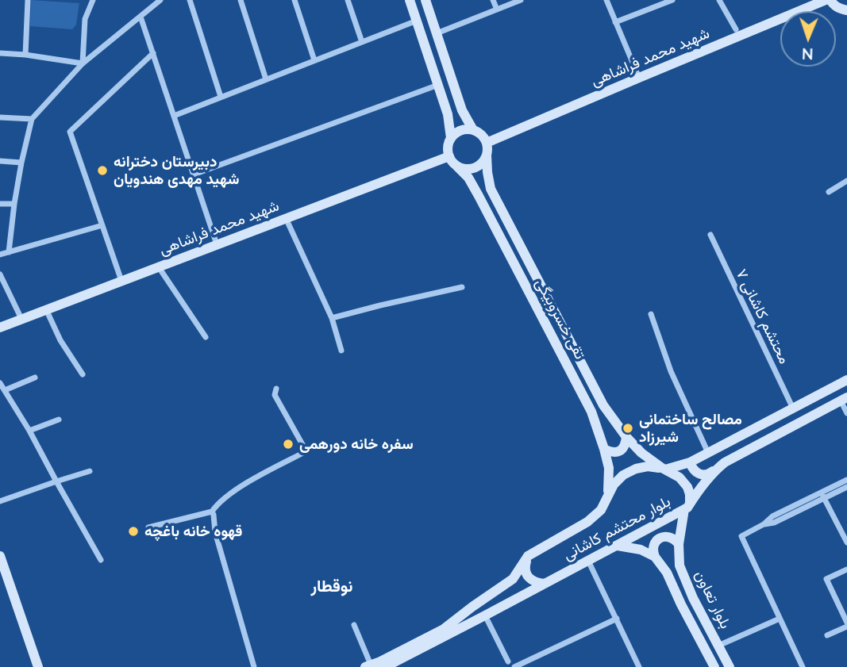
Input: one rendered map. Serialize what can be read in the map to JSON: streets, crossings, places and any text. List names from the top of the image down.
{
  "streets": {
    "main road": [
      "شهید محمد فراشاهی",
      "تقی خسروبیگی",
      "بلوار محتشم کاشانی",
      "بلوار تعاون"
    ],
    "street": ["محتشم کاشانی ۷"]
  },
  "crossings": [
    ["شهید محمد فراشاهی", "تقی خسروبیگی"],
    ["محتشم کاشانی ۷", "بلوار محتشم کاشانی"],
    ["تقی خسروبیگی", "بلوار محتشم کاشانی"],
    ["تقی خسروبیگی", "بلوار تعاون"],
    ["بلوار محتشم کاشانی", "بلوار تعاون"]
  ],
  "districts": ["نوقطار"],
  "places": [
    "دبیرستان دخترانه شهید مهدی هندویان",
    "مصالح ساختمانی شیرزاد",
    "سفره خانه دورهمی",
    "قهوه خانه باغچه"
  ],
  "north": "bottom"
}
